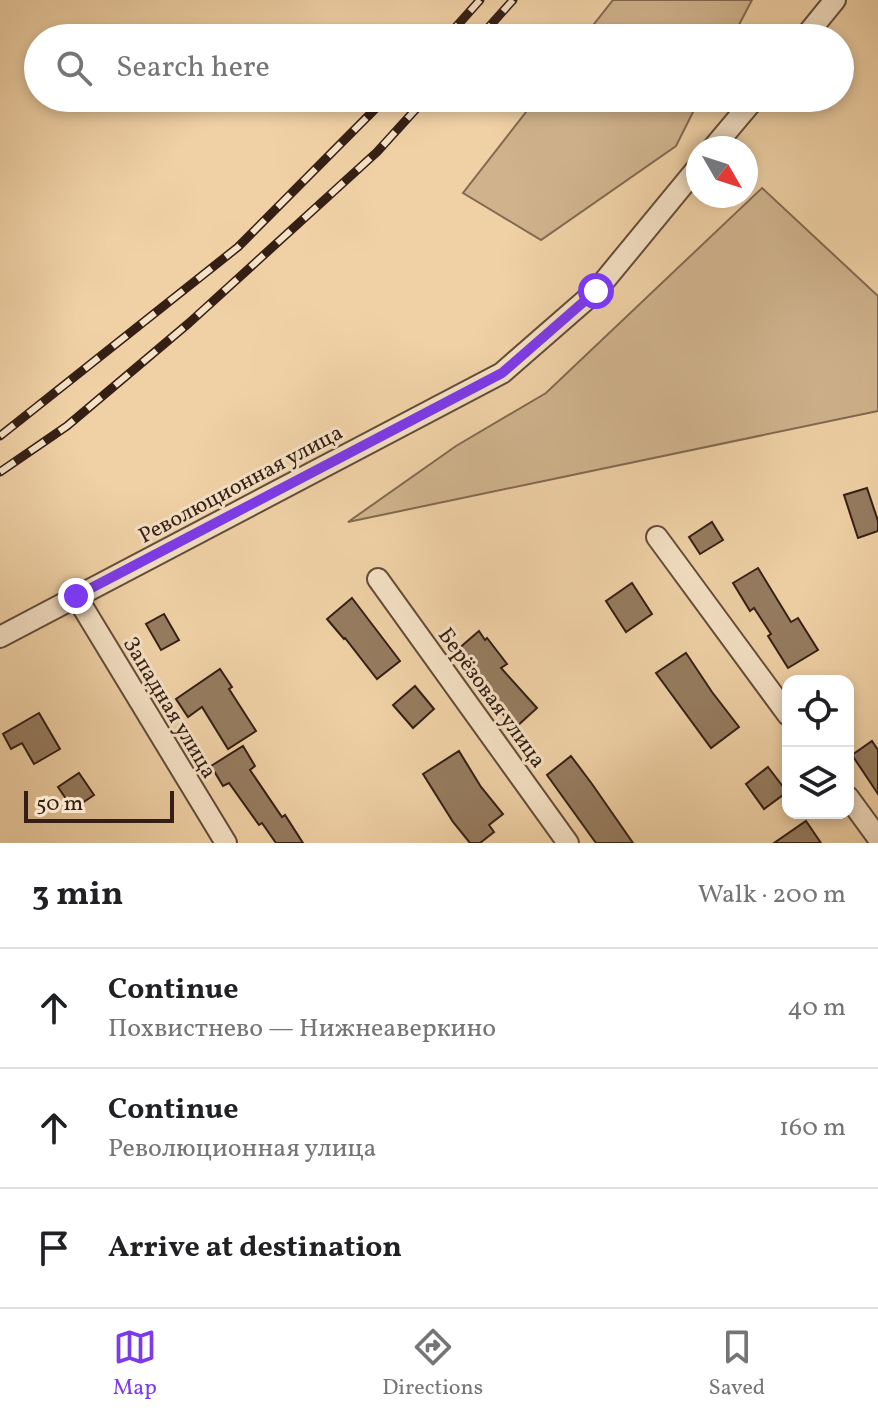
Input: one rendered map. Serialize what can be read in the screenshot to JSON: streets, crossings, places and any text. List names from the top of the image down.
{
  "streets": {
    "street": ["Революционная улица", "Берёзовая улица", "Западная улица"]
  },
  "crossings": [
    ["Революционная улица", "Западная улица"]
  ],
  "scale_bar": "50 m",
  "north": "bottom right",
  "page": {
    "search": "Search here",
    "scale": "50 m",
    "heading": ["3 min", "Walk · 200 m"],
    "list": [
      ["Continue", "Похвистнево — Нижнеаверкино", "40 m"],
      ["Continue", "Революционная улица", "160 m"],
      "Arrive at destination"
    ],
    "nav": ["Map", "Directions", "Saved"]
  }
}
